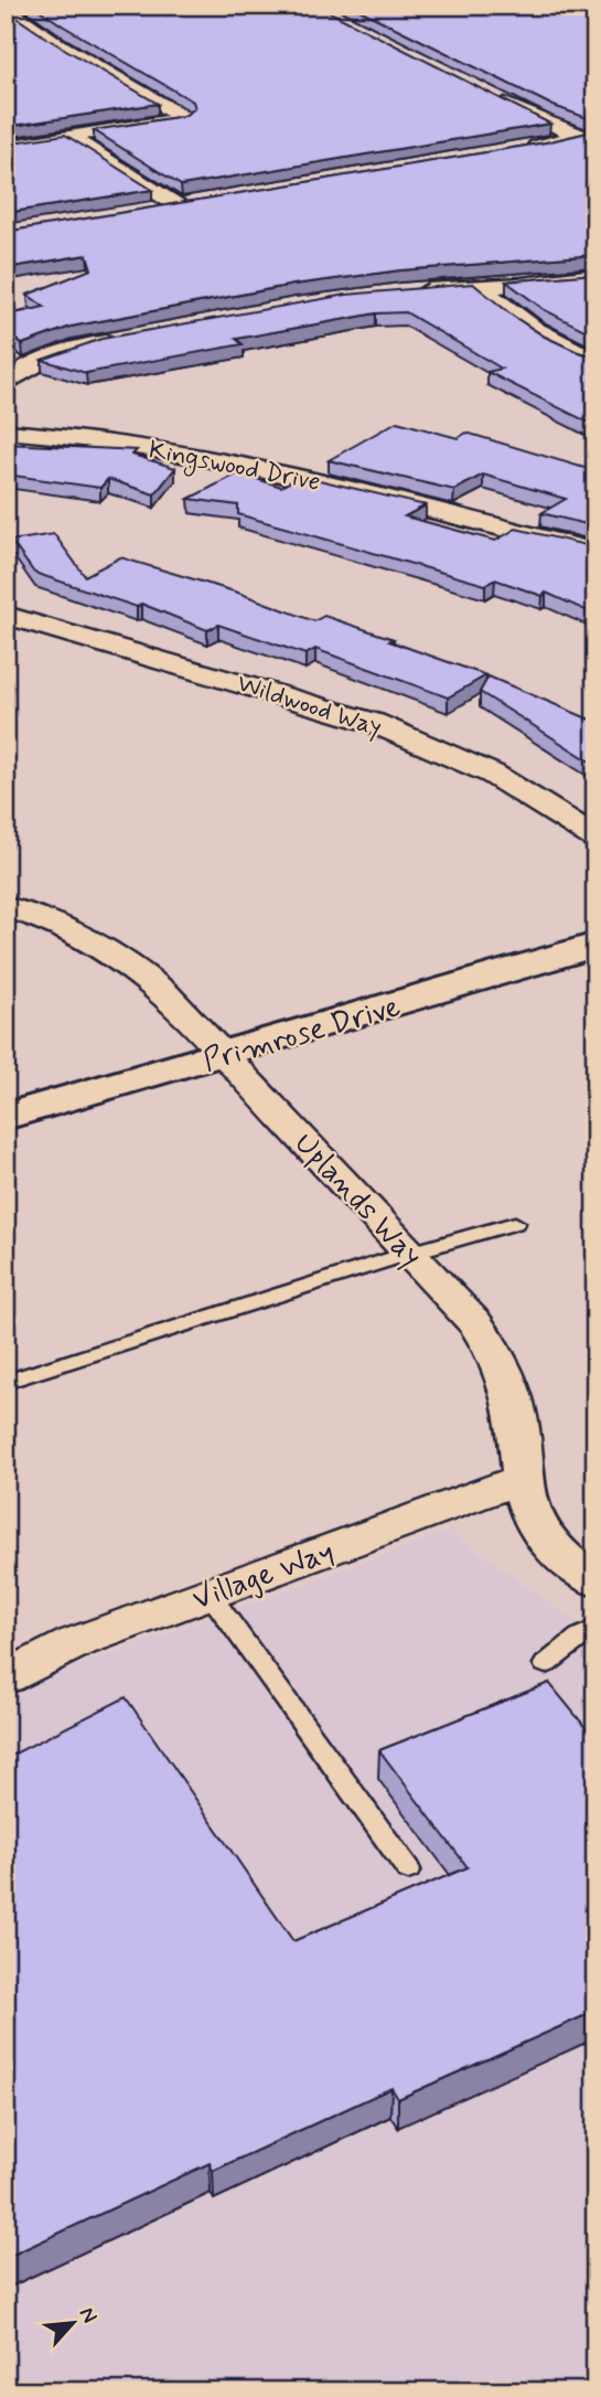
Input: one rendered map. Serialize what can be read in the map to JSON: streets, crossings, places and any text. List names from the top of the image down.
{
  "streets": {
    "street": [
      "Kingswood Drive",
      "Wildwood Way",
      "Primrose Drive",
      "Uplands Way",
      "Village Way"
    ]
  },
  "crossings": [
    ["Primrose Drive", "Uplands Way"],
    ["Uplands Way", "Village Way"]
  ],
  "north": "top right"
}
